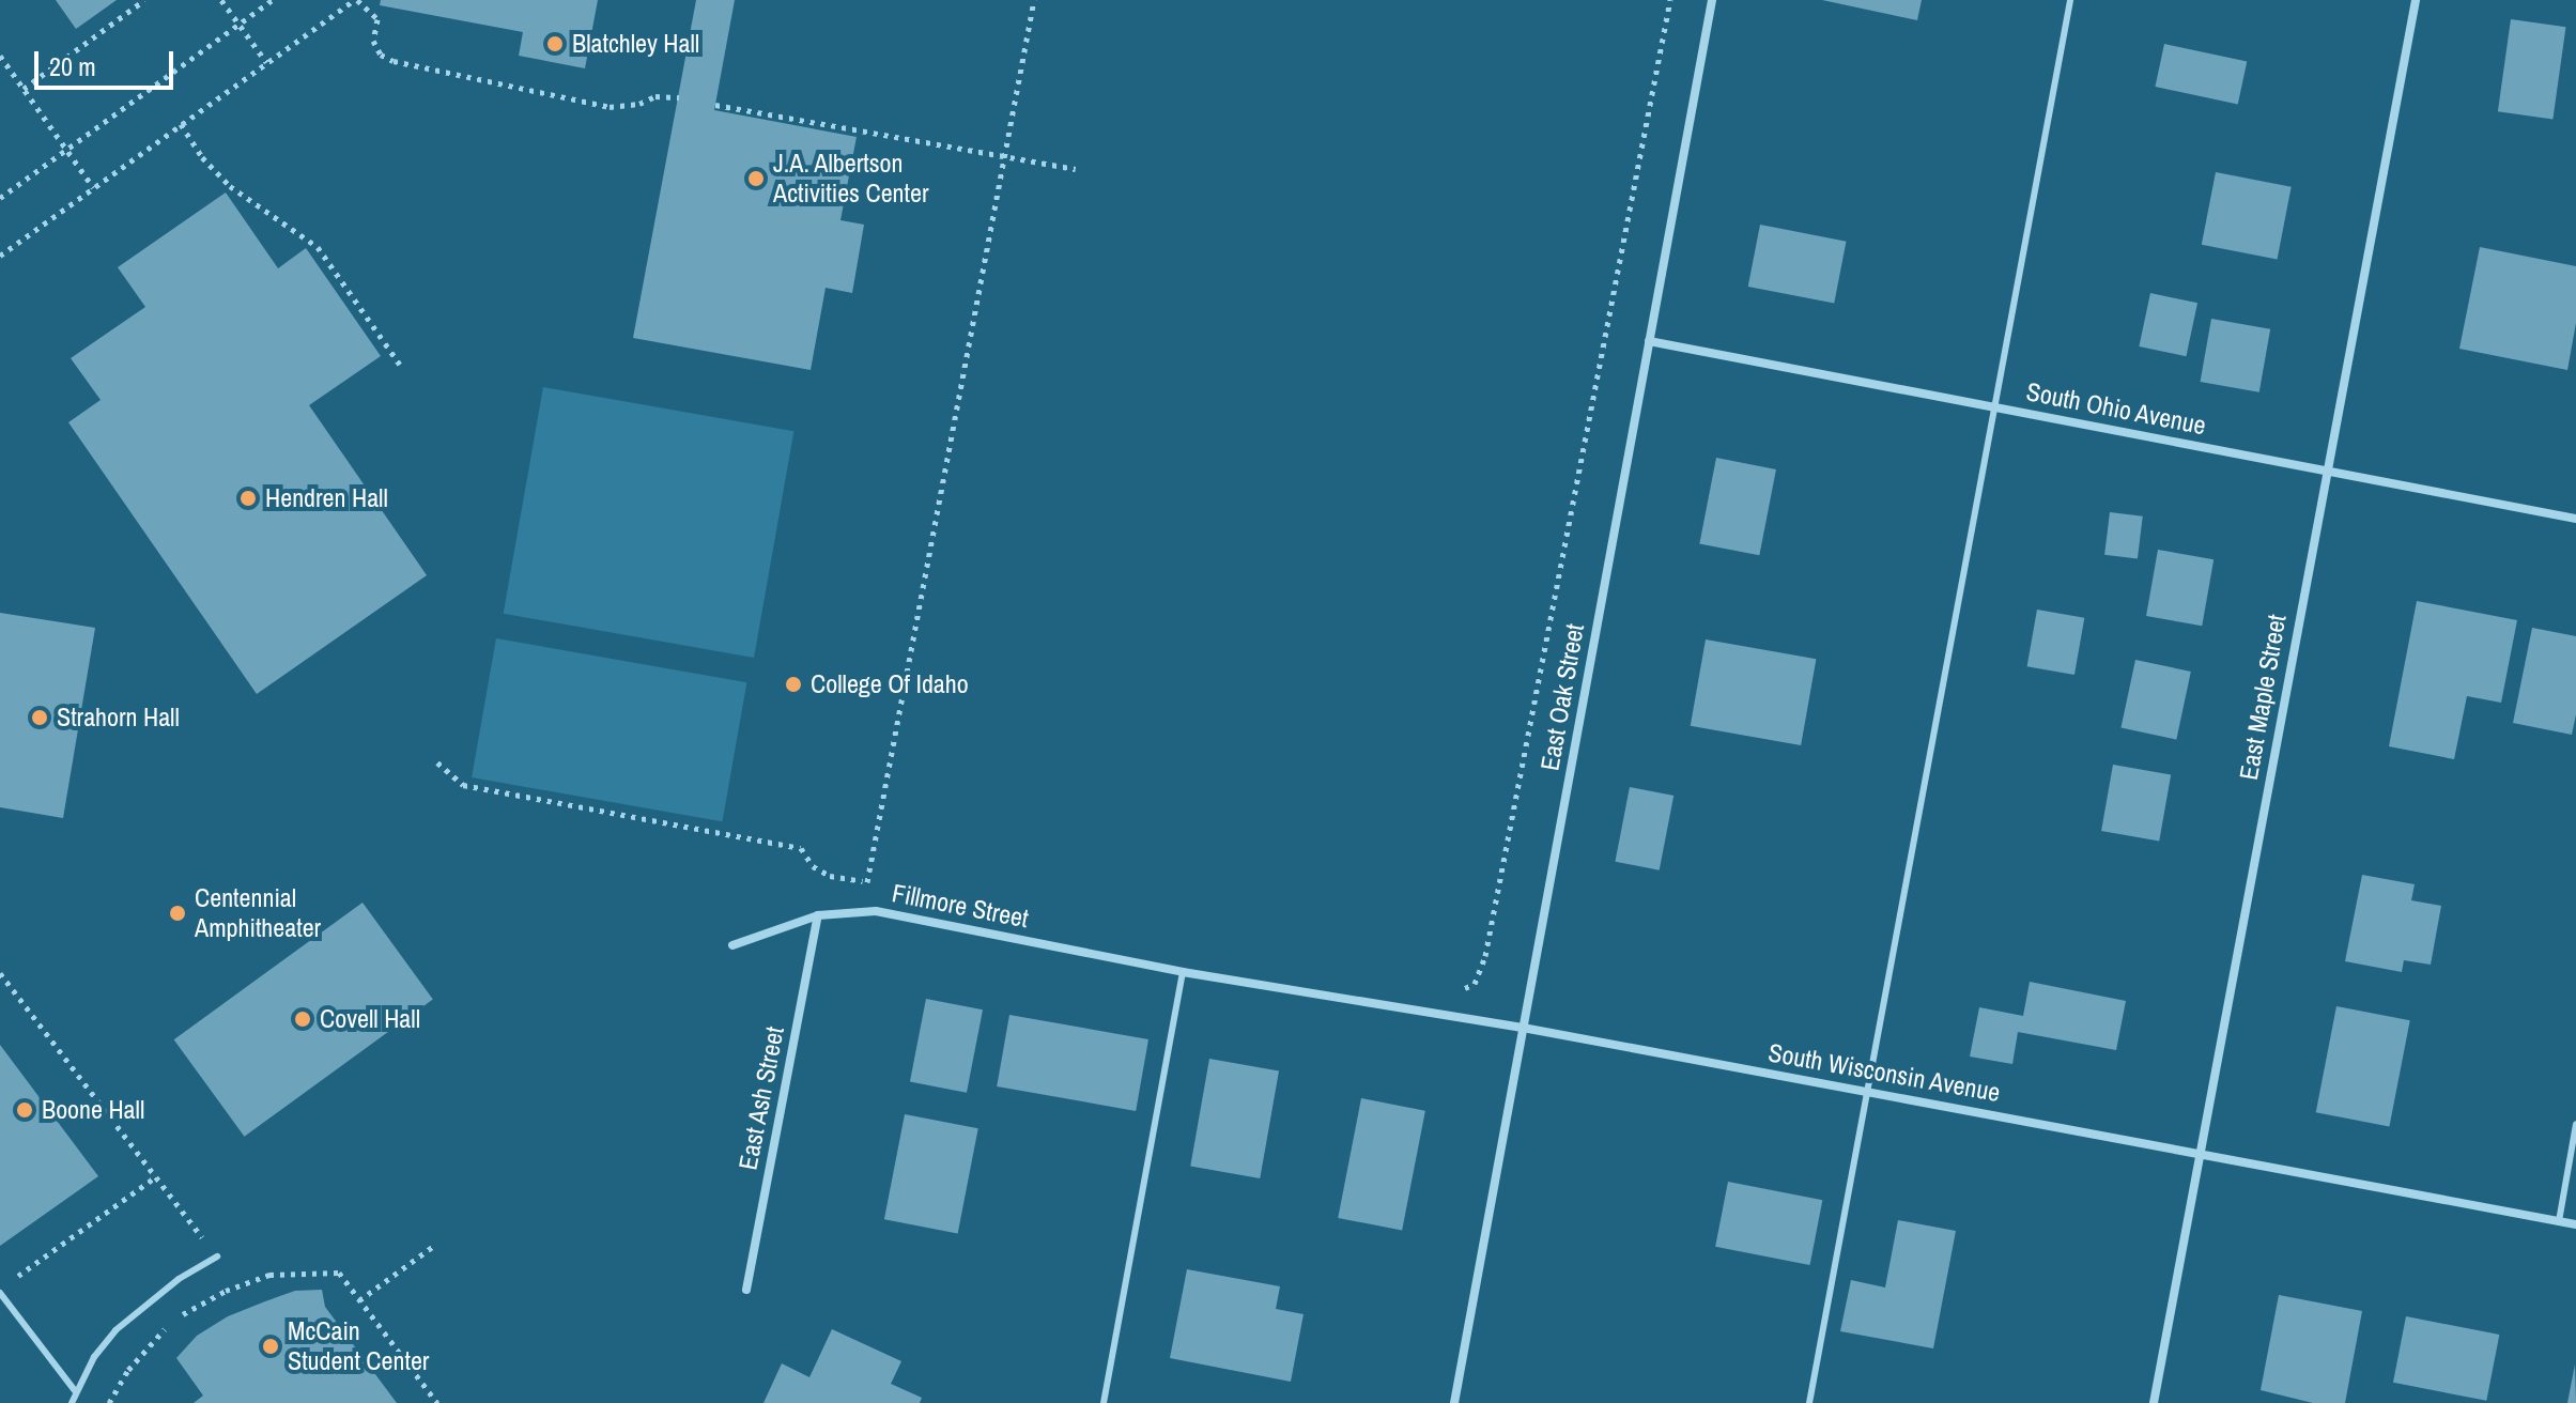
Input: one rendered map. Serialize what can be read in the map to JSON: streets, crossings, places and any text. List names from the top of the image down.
{
  "streets": {
    "street": [
      "South Ohio Avenue",
      "East Oak Street",
      "East Maple Street",
      "Fillmore Street",
      "South Wisconsin Avenue",
      "East Ash Street"
    ]
  },
  "crossings": [
    ["South Ohio Avenue", "East Oak Street"],
    ["South Ohio Avenue", "East Maple Street"],
    ["East Oak Street", "South Wisconsin Avenue"],
    ["East Maple Street", "South Wisconsin Avenue"],
    ["Fillmore Street", "South Wisconsin Avenue"],
    ["Fillmore Street", "East Ash Street"]
  ],
  "places": [
    "Blatchley Hall",
    "J.A. Albertson Activities Center",
    "Hendren Hall",
    "College Of Idaho",
    "Strahorn Hall",
    "Centennial Amphitheater",
    "Covell Hall",
    "Boone Hall",
    "McCain Student Center"
  ],
  "scale_bar": "20 m"
}
